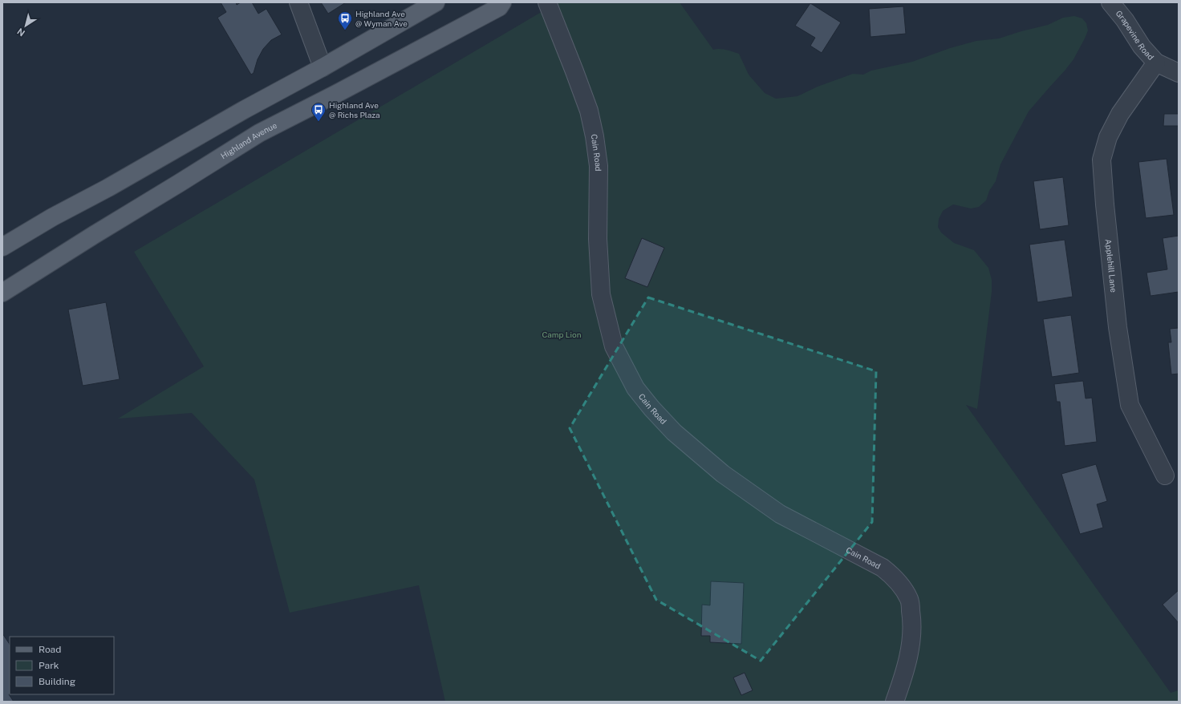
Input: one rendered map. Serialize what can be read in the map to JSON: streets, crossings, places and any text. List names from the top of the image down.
{
  "streets": {
    "main road": ["Highland Avenue"],
    "street": ["Grapevine Road", "Cain Road", "Applehill Lane"]
  },
  "crossings": [
    ["Grapevine Road", "Applehill Lane"]
  ],
  "parks": ["Camp Lion"],
  "places": {
    "bus stop": ["Highland Ave @ Wyman Ave", "Highland Ave @ Richs Plaza"]
  },
  "legend": ["Road", "Park", "Building"],
  "north": "bottom left"
}
